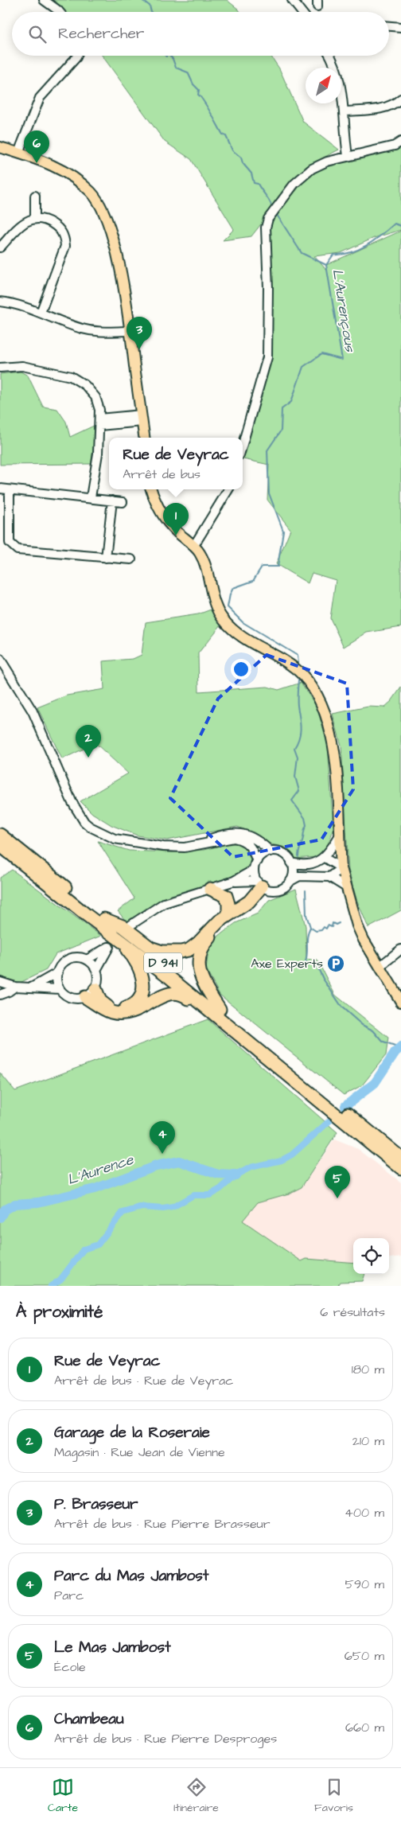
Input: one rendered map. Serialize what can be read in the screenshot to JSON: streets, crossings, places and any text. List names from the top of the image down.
{
  "streets": {
    "highway": ["D 941"]
  },
  "water": ["L'Aurençous", "L'Aurence"],
  "places": {
    "parking": ["Axe Experts"]
  },
  "north": "top right",
  "page": {
    "search": "Rechercher",
    "pins": [
      "6",
      "3",
      "1",
      "2",
      "4",
      "5"
    ],
    "popup": ["Rue de Veyrac", "Arrêt de bus"],
    "heading": ["À proximité", "6 résultats"],
    "list": [
      {
        "mark": "1",
        "name": "Rue de Veyrac",
        "note": "Arrêt de bus · Rue de Veyrac",
        "value": "180 m"
      },
      {
        "mark": "2",
        "name": "Garage de la Roseraie",
        "note": "Magasin · Rue Jean de Vienne",
        "value": "210 m"
      },
      {
        "mark": "3",
        "name": "P. Brasseur",
        "note": "Arrêt de bus · Rue Pierre Brasseur",
        "value": "400 m"
      },
      {
        "mark": "4",
        "name": "Parc du Mas Jambost",
        "note": "Parc",
        "value": "590 m"
      },
      {
        "mark": "5",
        "name": "Le Mas Jambost",
        "note": "École",
        "value": "650 m"
      },
      {
        "mark": "6",
        "name": "Chambeau",
        "note": "Arrêt de bus · Rue Pierre Desproges",
        "value": "660 m"
      }
    ],
    "nav": ["Carte", "Itinéraire", "Favoris"]
  }
}
